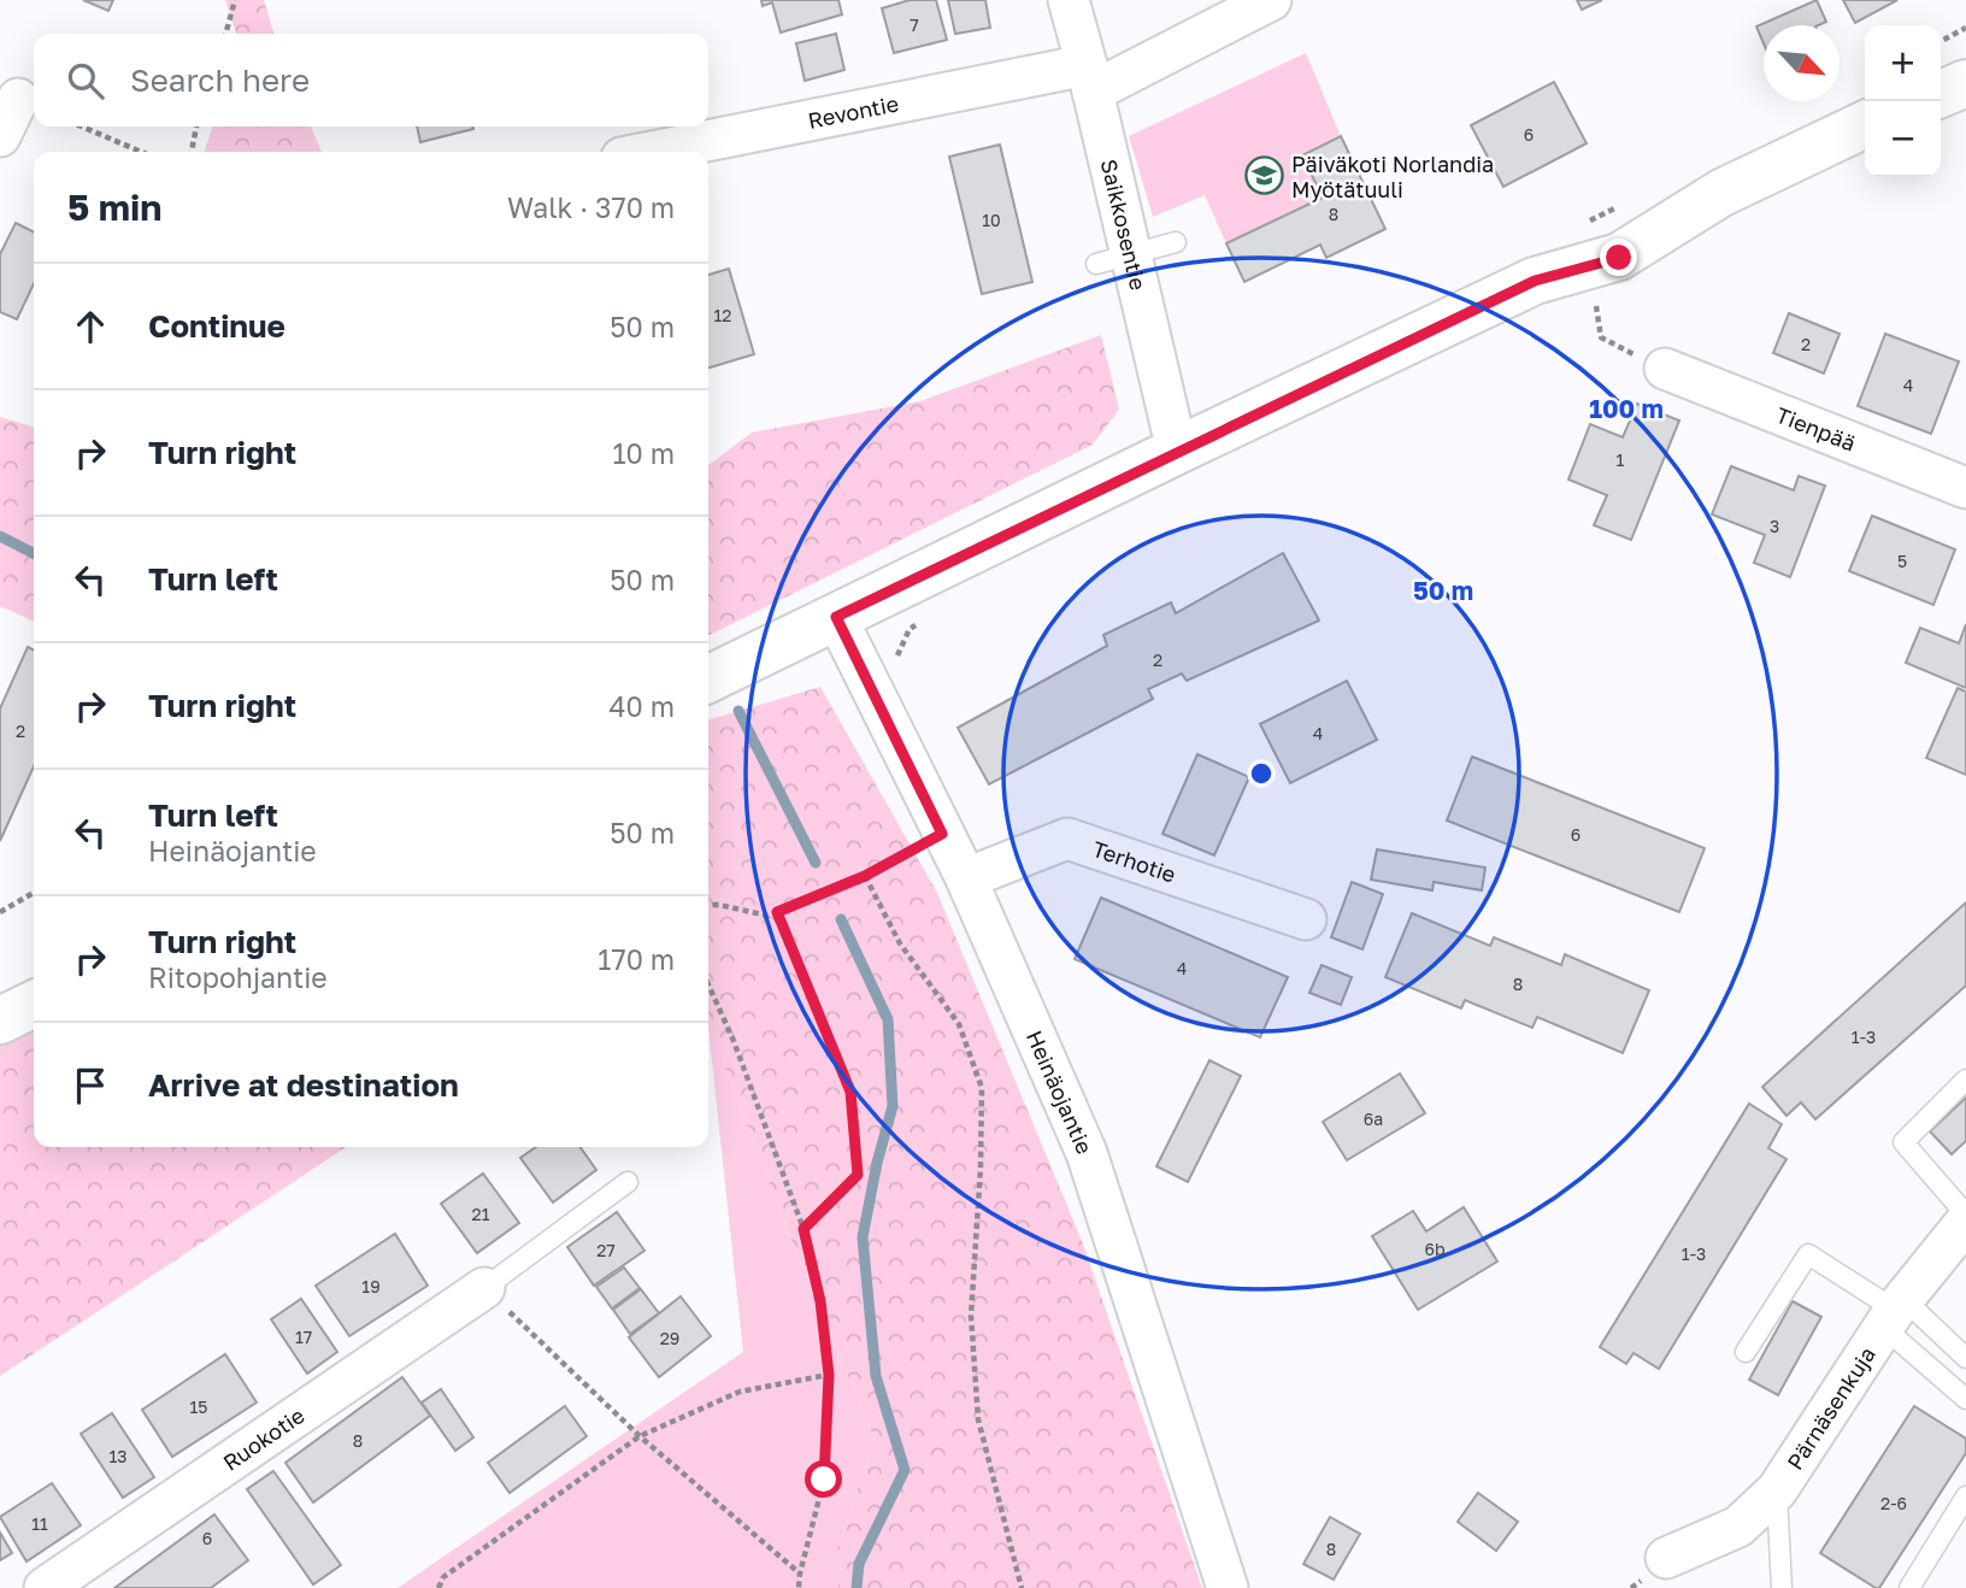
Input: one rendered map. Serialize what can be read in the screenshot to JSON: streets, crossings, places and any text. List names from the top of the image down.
{
  "streets": {
    "street": [
      "Revontie",
      "Saikkosentie",
      "Tienpää",
      "Terhotie",
      "Heinäojantie",
      "Pärnäsenkuja",
      "Ruokotie"
    ]
  },
  "crossings": [
    ["Revontie", "Saikkosentie"],
    ["Terhotie", "Heinäojantie"]
  ],
  "places": {
    "school or university": ["Päiväkoti Norlandia Myötätuuli"]
  },
  "house_numbers": [
    "7",
    "6",
    "8",
    "10",
    "12",
    "2",
    "4",
    "1",
    "3",
    "5",
    "2",
    "2",
    "4",
    "6",
    "4",
    "8",
    "1-3",
    "6a",
    "21",
    "6b",
    "27",
    "1-3",
    "19",
    "17",
    "29",
    "15",
    "8",
    "13",
    "2-6",
    "11",
    "6",
    "8"
  ],
  "north": "bottom right",
  "page": {
    "map_buttons": ["+", "−"],
    "search": "Search here",
    "heading": ["5 min", "Walk · 370 m"],
    "list": [
      ["Continue", "50 m"],
      ["Turn right", "10 m"],
      ["Turn left", "50 m"],
      ["Turn right", "40 m"],
      ["Turn left", "Heinäojantie", "50 m"],
      ["Turn right", "Ritopohjantie", "170 m"],
      "Arrive at destination"
    ]
  },
  "rings": ["100 m", "50 m"]
}
